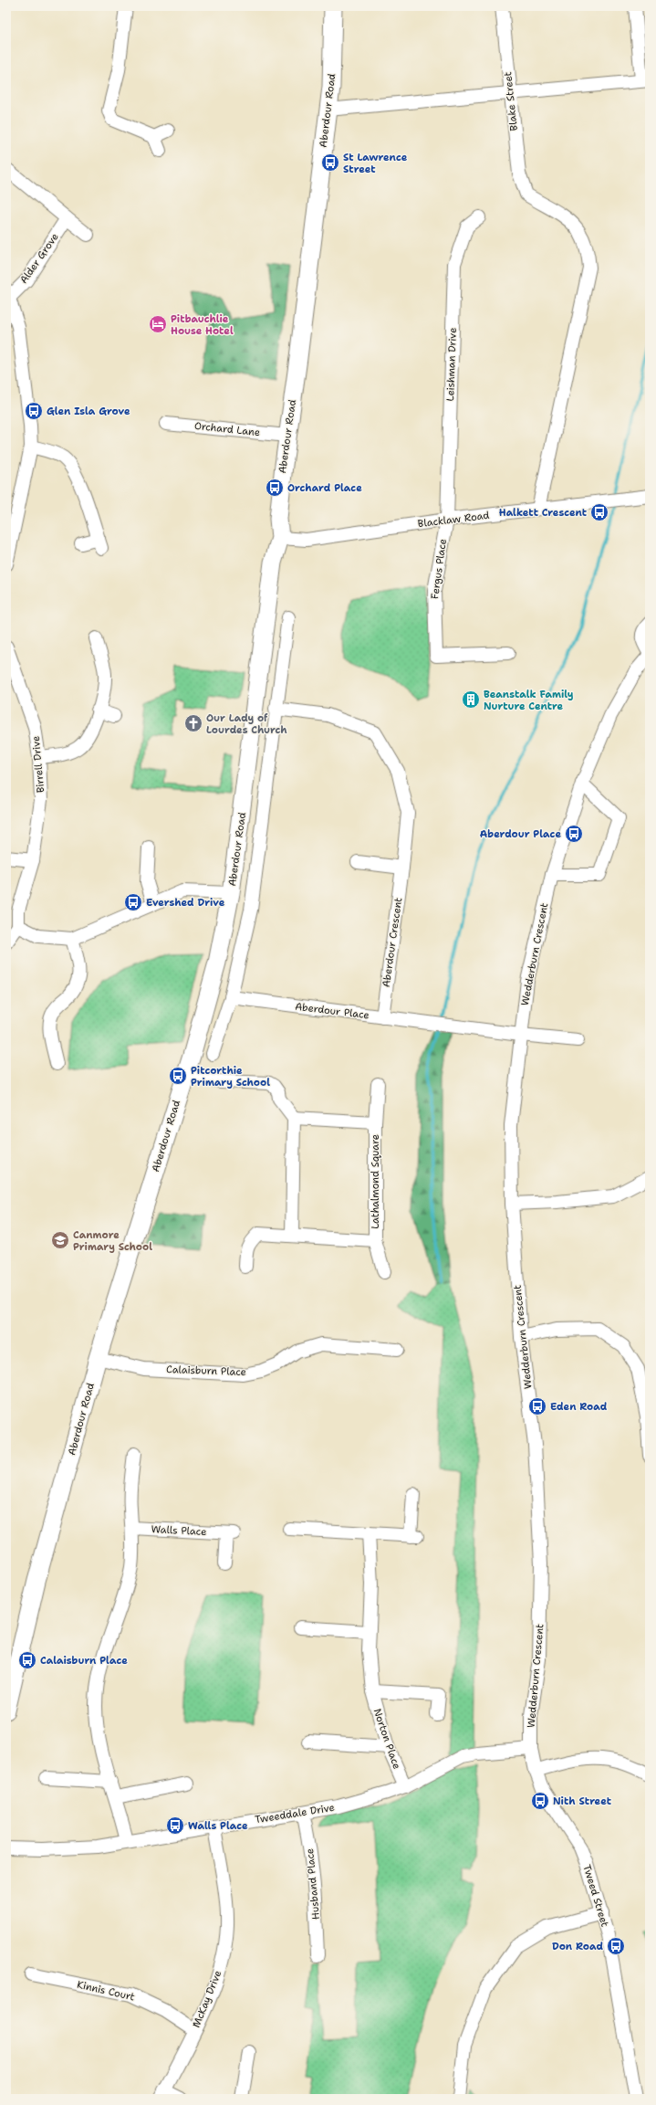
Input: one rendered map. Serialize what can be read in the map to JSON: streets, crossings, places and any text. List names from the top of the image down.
{
  "streets": {
    "main road": ["Aberdour Road"],
    "street": [
      "Blake Street",
      "Alder Grove",
      "Leishman Drive",
      "Orchard Lane",
      "Blacklaw Road",
      "Fergus Place",
      "Birrell Drive",
      "Aberdour Crescent",
      "Wedderburn Crescent",
      "Aberdour Place",
      "Lathalmond Square",
      "Calaisburn Place",
      "Walls Place",
      "Norton Place",
      "Tweeddale Drive",
      "Husband Place",
      "Tweed Street",
      "Kinnis Court",
      "McKay Drive"
    ]
  },
  "crossings": [
    ["Blake Street", "Blacklaw Road"],
    ["Aberdour Road", "Orchard Lane"],
    ["Aberdour Road", "Blacklaw Road"],
    ["Aberdour Road", "Aberdour Crescent"],
    ["Aberdour Road", "Aberdour Place"],
    ["Aberdour Road", "Calaisburn Place"],
    ["Leishman Drive", "Blacklaw Road"],
    ["Leishman Drive", "Fergus Place"],
    ["Blacklaw Road", "Fergus Place"],
    ["Aberdour Crescent", "Aberdour Place"],
    ["Wedderburn Crescent", "Aberdour Place"],
    ["Wedderburn Crescent", "Tweeddale Drive"],
    ["Wedderburn Crescent", "Tweed Street"],
    ["Norton Place", "Tweeddale Drive"],
    ["Tweeddale Drive", "Husband Place"],
    ["Tweeddale Drive", "McKay Drive"],
    ["Kinnis Court", "McKay Drive"]
  ],
  "places": {
    "bus stop": [
      "St Lawrence Street",
      "Glen Isla Grove",
      "Orchard Place",
      "Halkett Crescent",
      "Aberdour Place",
      "Evershed Drive",
      "Pitcorthie Primary School",
      "Eden Road",
      "Calaisburn Place",
      "Nith Street",
      "Walls Place",
      "Don Road"
    ],
    "hotel": ["Pitbauchlie House Hotel"],
    "building": ["Beanstalk Family Nurture Centre"],
    "church": ["Our Lady of Lourdes Church"],
    "school or university": ["Canmore Primary School"]
  }
}
